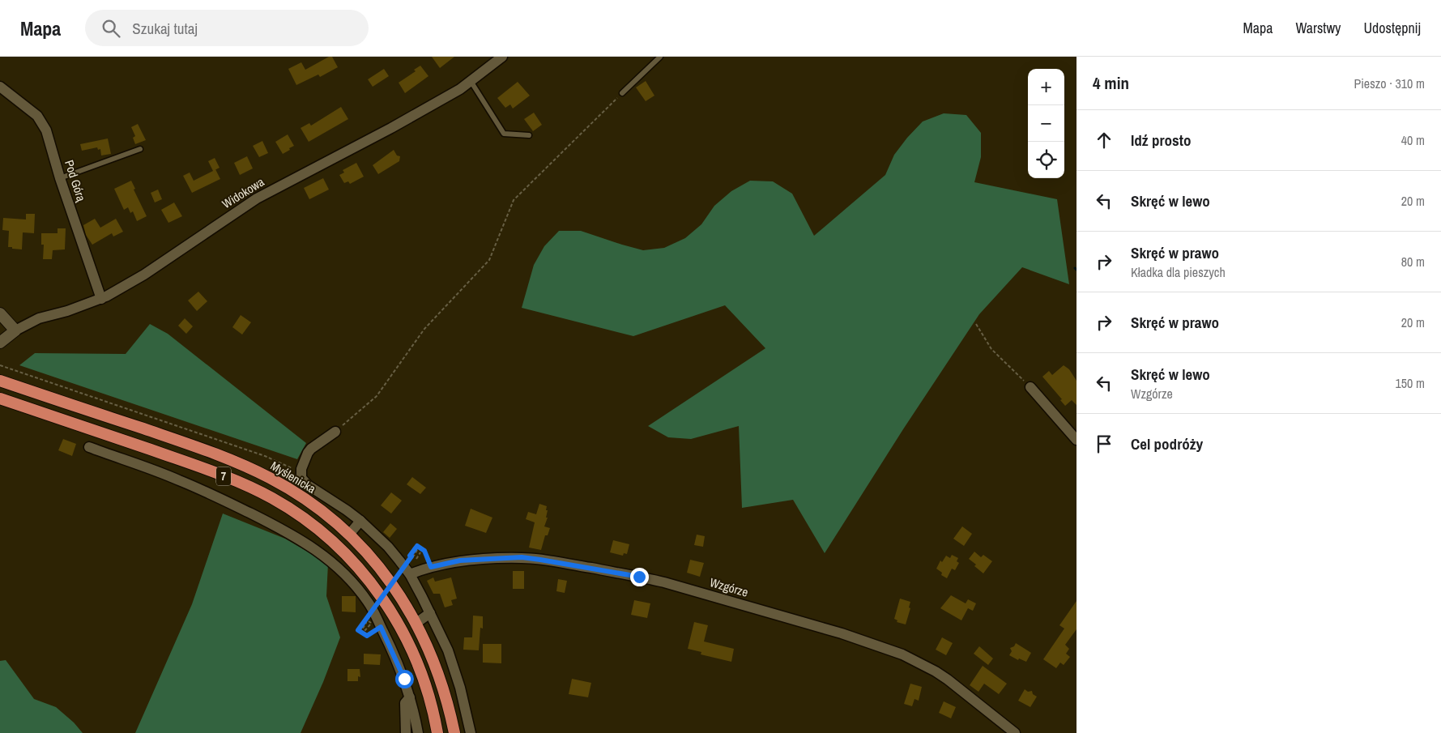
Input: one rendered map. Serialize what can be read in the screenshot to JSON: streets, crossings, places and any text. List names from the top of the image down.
{
  "streets": {
    "highway": ["7", "Myślenicka"],
    "street": ["Pod Górą", "Widokowa", "Wzgórze"]
  },
  "crossings": [
    ["Pod Górą", "Widokowa"]
  ],
  "page": {
    "header": "Mapa",
    "search": "Szukaj tutaj",
    "nav": ["Mapa", "Warstwy", "Udostępnij"],
    "heading": ["4 min", "Pieszo · 310 m"],
    "map_buttons": ["+", "−"],
    "list": [
      ["Idź prosto", "40 m"],
      ["Skręć w lewo", "20 m"],
      ["Skręć w prawo", "Kładka dla pieszych", "80 m"],
      ["Skręć w prawo", "20 m"],
      ["Skręć w lewo", "Wzgórze", "150 m"],
      "Cel podróży"
    ]
  }
}
